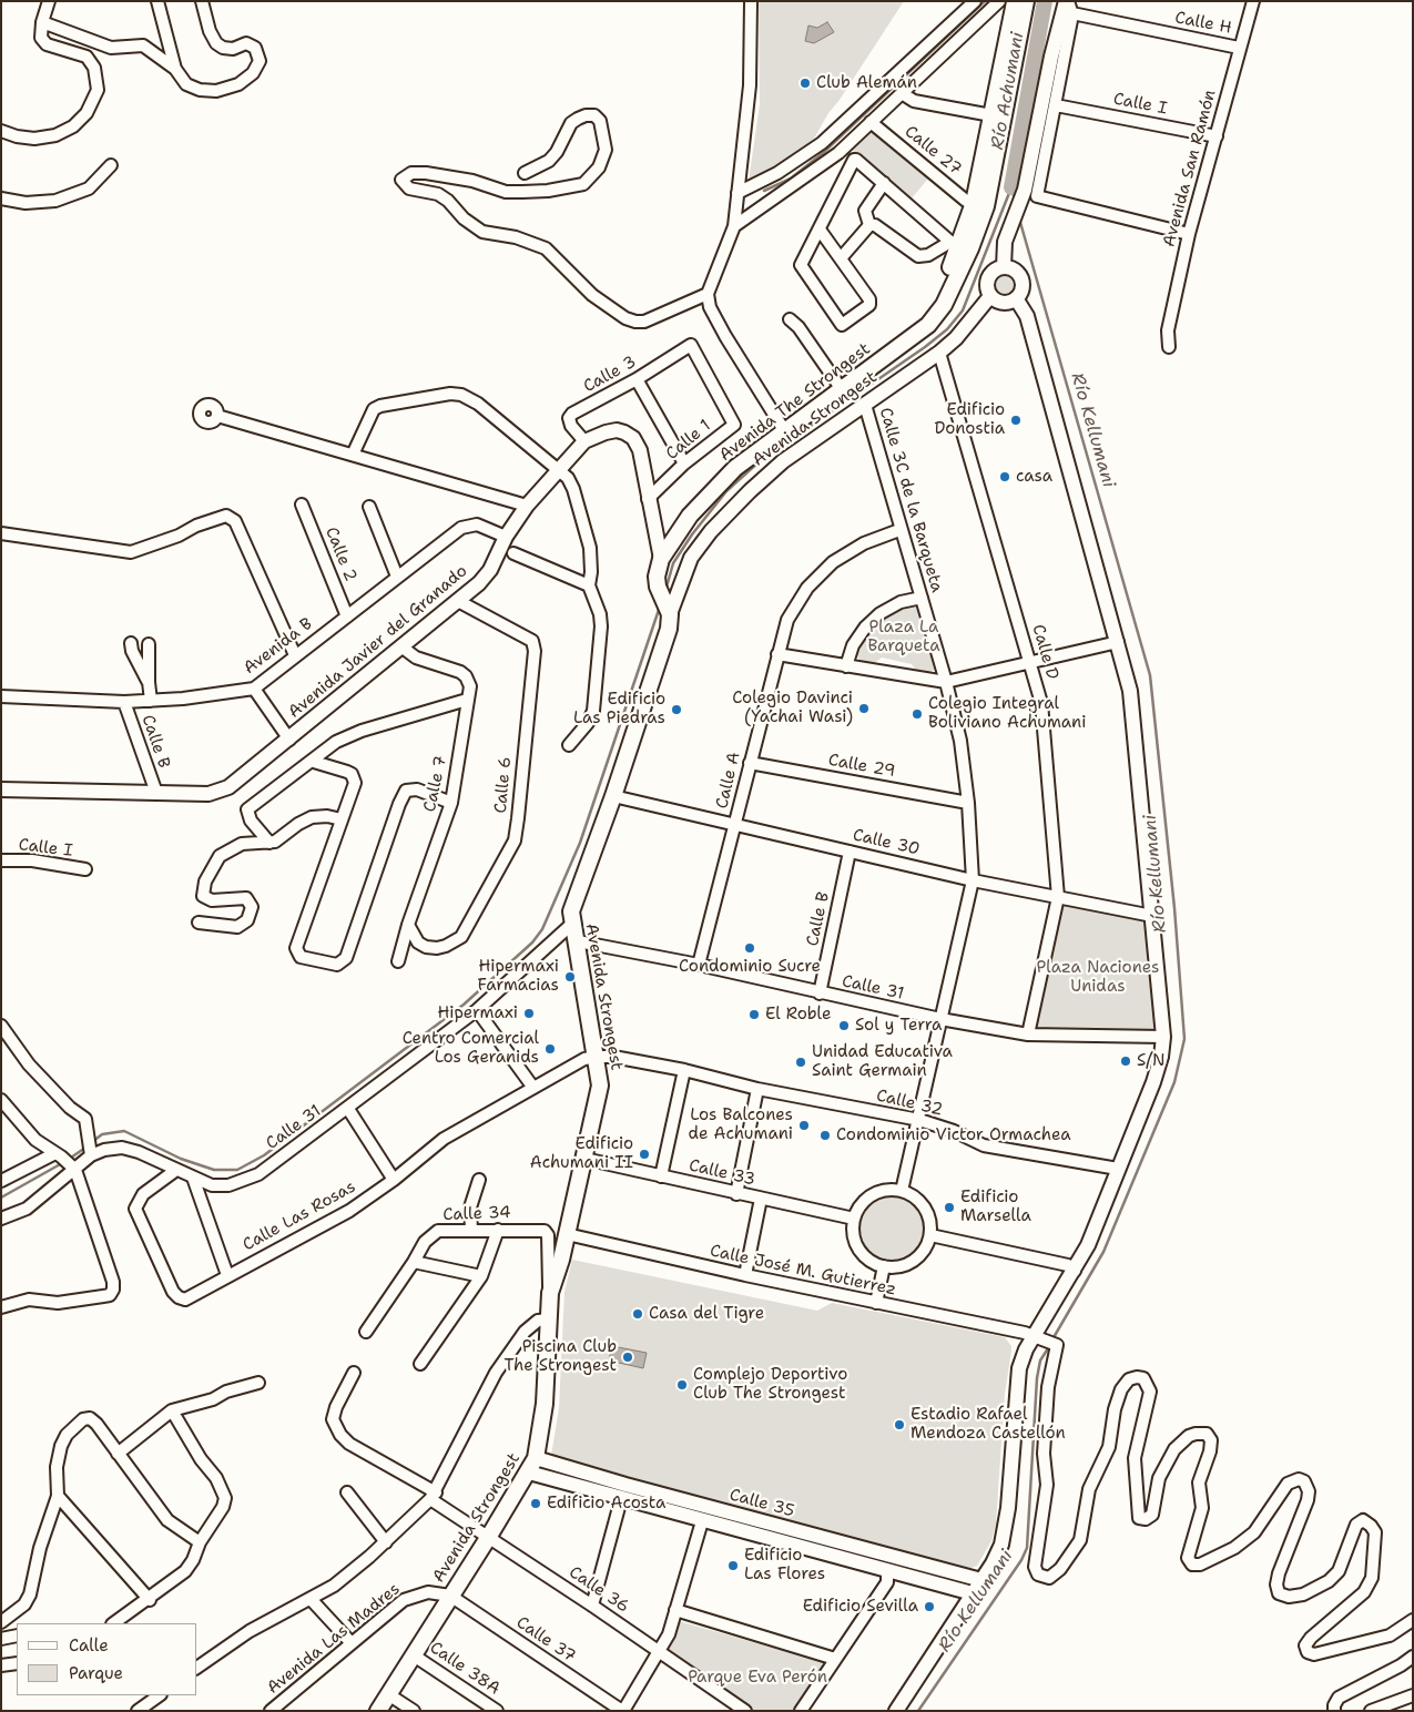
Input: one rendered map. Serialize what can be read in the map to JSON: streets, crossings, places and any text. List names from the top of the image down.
{
  "streets": {
    "main road": ["Avenida The Strongest", "Avenida Strongest"],
    "street": [
      "Calle H",
      "Calle I",
      "Calle 27",
      "Avenida San Ramón",
      "Calle 3",
      "Calle 1",
      "Calle 3C de la Barqueta",
      "Calle 2",
      "Avenida Javier del Granado",
      "Avenida B",
      "Calle D",
      "Calle B",
      "Calle 29",
      "Calle A",
      "Calle 7",
      "Calle 6",
      "Calle 30",
      "Calle 31",
      "Calle 32",
      "Calle 33",
      "Calle 34",
      "Calle Las Rosas",
      "Calle José M. Gutierrez",
      "Calle 35",
      "Calle 36",
      "Avenida Las Madres",
      "Calle 37",
      "Calle 38A"
    ]
  },
  "crossings": [
    ["Calle H", "Avenida San Ramón"],
    ["Calle I", "Avenida San Ramón"],
    ["Calle 27", "Avenida The Strongest"],
    ["Calle 3", "Calle 1"],
    ["Calle 3", "Avenida Javier del Granado"],
    ["Avenida The Strongest", "Avenida Strongest"],
    ["Avenida Strongest", "Calle 3C de la Barqueta"],
    ["Avenida Strongest", "Calle D"],
    ["Avenida Strongest", "Calle 30"],
    ["Avenida Strongest", "Calle 31"],
    ["Avenida Strongest", "Calle 32"],
    ["Avenida Strongest", "Calle 33"],
    ["Avenida Strongest", "Calle 34"],
    ["Avenida Strongest", "Calle Las Rosas"],
    ["Avenida Strongest", "Calle José M. Gutierrez"],
    ["Avenida Strongest", "Calle 35"],
    ["Avenida Strongest", "Calle 36"],
    ["Avenida Strongest", "Avenida Las Madres"],
    ["Avenida Strongest", "Calle 37"],
    ["Avenida Strongest", "Calle 38A"],
    ["Calle 3C de la Barqueta", "Calle 29"],
    ["Calle 3C de la Barqueta", "Calle A"],
    ["Calle 3C de la Barqueta", "Calle 30"],
    ["Calle 3C de la Barqueta", "Calle 31"],
    ["Calle 3C de la Barqueta", "Calle 32"],
    ["Calle 3C de la Barqueta", "Calle 33"],
    ["Calle 2", "Avenida B"],
    ["Avenida Javier del Granado", "Avenida B"],
    ["Avenida Javier del Granado", "Calle B"],
    ["Avenida Javier del Granado", "Calle 7"],
    ["Avenida Javier del Granado", "Calle 6"],
    ["Avenida B", "Calle B"],
    ["Calle D", "Calle 30"],
    ["Calle D", "Calle 31"],
    ["Calle B", "Calle 30"],
    ["Calle B", "Calle 31"],
    ["Calle 29", "Calle A"],
    ["Calle A", "Calle 30"],
    ["Calle A", "Calle 31"],
    ["Calle 7", "Calle 6"],
    ["Calle 31", "Calle Las Rosas"],
    ["Calle 32", "Calle Las Rosas"],
    ["Avenida Las Madres", "Calle 37"]
  ],
  "water": ["Río Achumani", "Río Kellumani"],
  "parks": ["Plaza La Barqueta", "Plaza Naciones Unidas", "Parque Eva Perón"],
  "places": [
    "Club Alemán",
    "Edificio Donostia",
    "casa",
    "Colegio Davinci (Yachai Wasi)",
    "Edificio Las Piedras",
    "Colegio Integral Boliviano Achumani",
    "Condominio Sucre",
    "Hipermaxi Farmacias",
    "Hipermaxi",
    "El Roble",
    "Sol y Terra",
    "Centro Comercial Los Geranids",
    "S/N",
    "Unidad Educativa Saint Germain",
    "Los Balcones de Achumani",
    "Condominio Victor Ormachea",
    "Edificio Achumani II",
    "Edificio Marsella",
    "Casa del Tigre",
    "Piscina Club The Strongest",
    "Complejo Deportivo Club The Strongest",
    "Estadio Rafael Mendoza Castellón",
    "Edificio Acosta",
    "Edificio Las Flores",
    "Edificio Sevilla"
  ],
  "legend": ["Calle", "Parque"]
}
